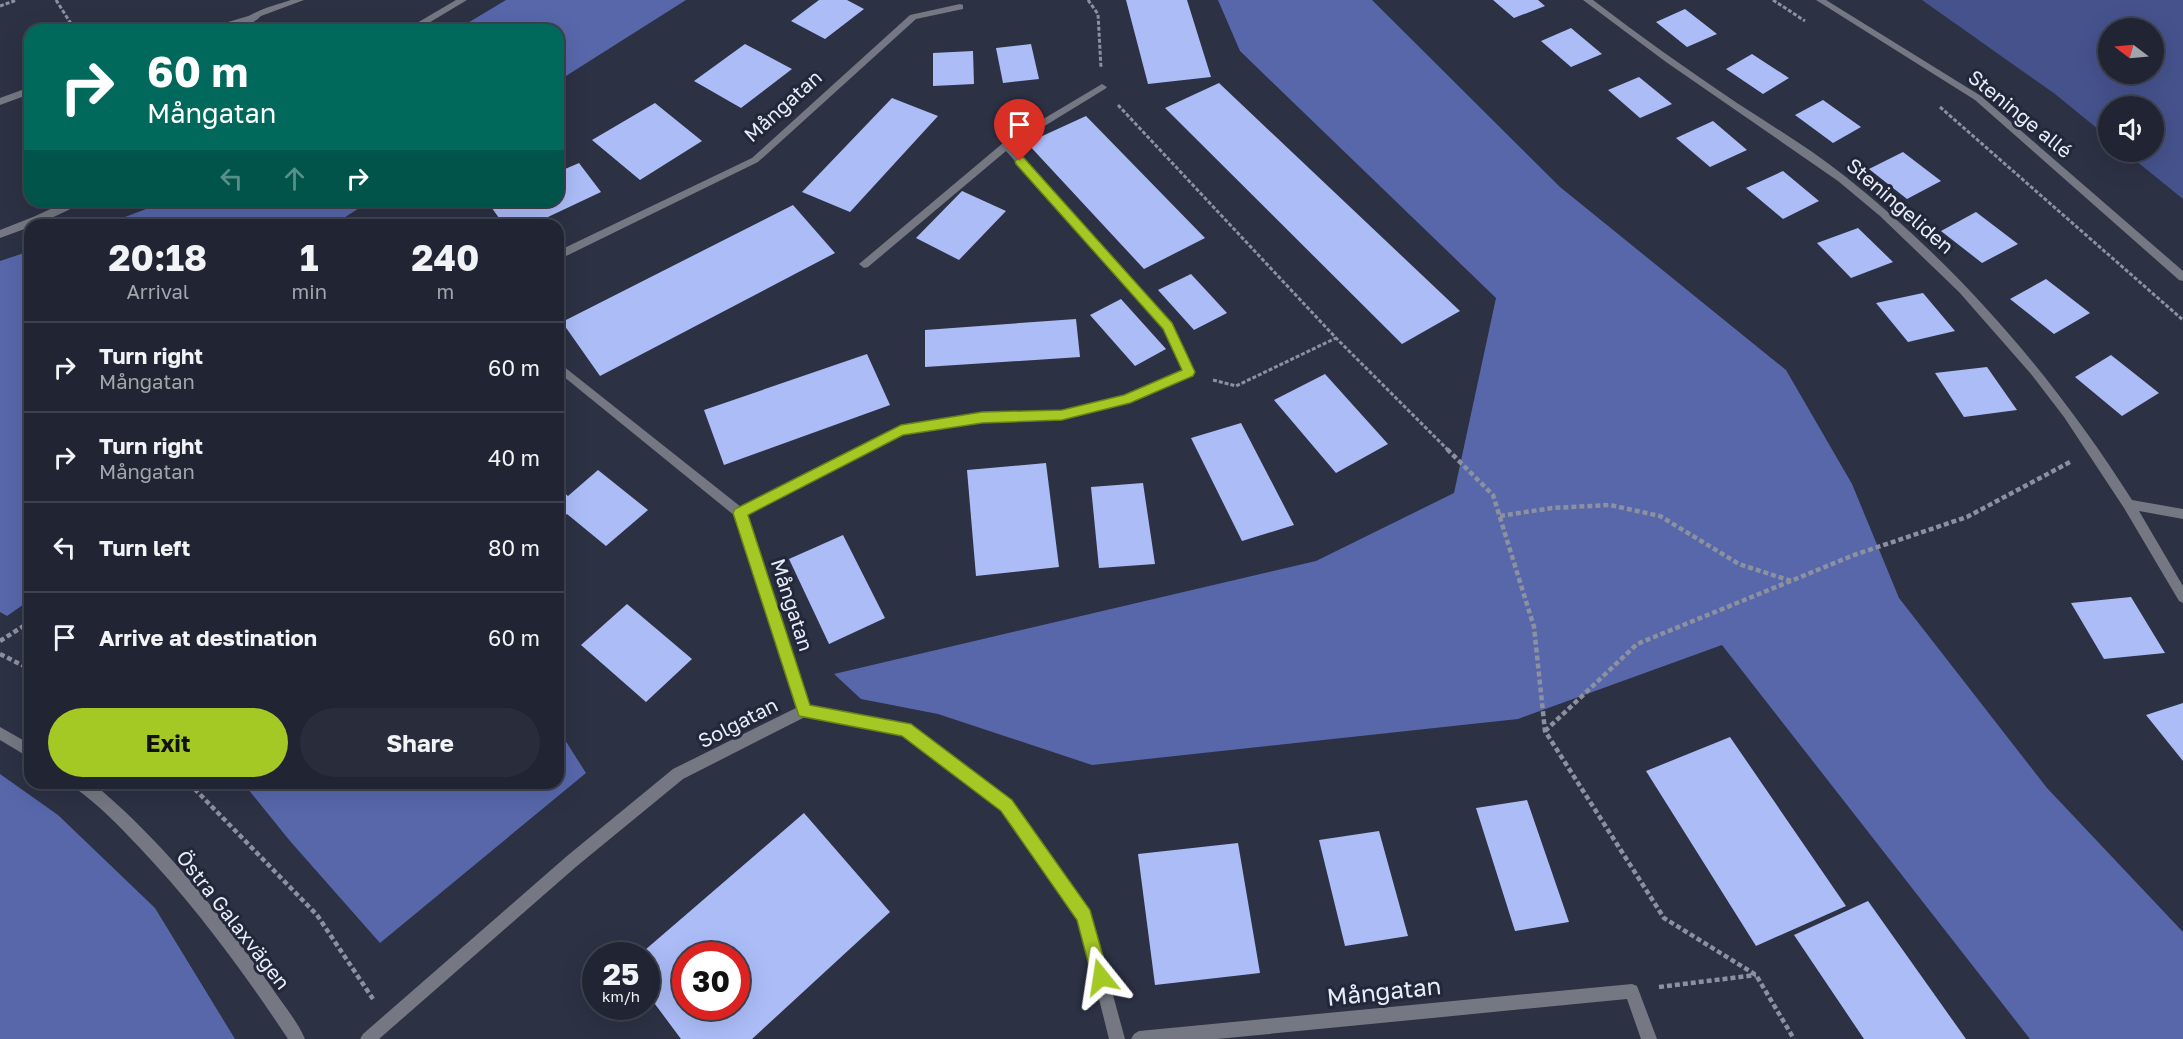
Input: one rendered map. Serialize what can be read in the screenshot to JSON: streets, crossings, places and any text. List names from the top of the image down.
{
  "streets": {
    "street": [
      "Mångatan",
      "Steninge allé",
      "Steningeliden",
      "Solgatan",
      "Östra Galaxvägen"
    ]
  },
  "crossings": [
    ["Mångatan", "Solgatan"]
  ],
  "north": "left",
  "page": {
    "turn": ["60 m", "Mångatan"],
    "eta": [
      "20:18",
      "Arrival",
      "1",
      "min",
      "240",
      "m"
    ],
    "list": [
      {
        "name": "Turn right",
        "note": "Mångatan",
        "value": "60 m"
      },
      {
        "name": "Turn right",
        "note": "Mångatan",
        "value": "40 m"
      },
      {
        "name": "Turn left",
        "value": "80 m"
      },
      {
        "name": "Arrive at destination",
        "value": "60 m"
      }
    ],
    "buttons": ["Exit", "Share"],
    "speed": "25 km/h",
    "limit": "30"
  }
}
